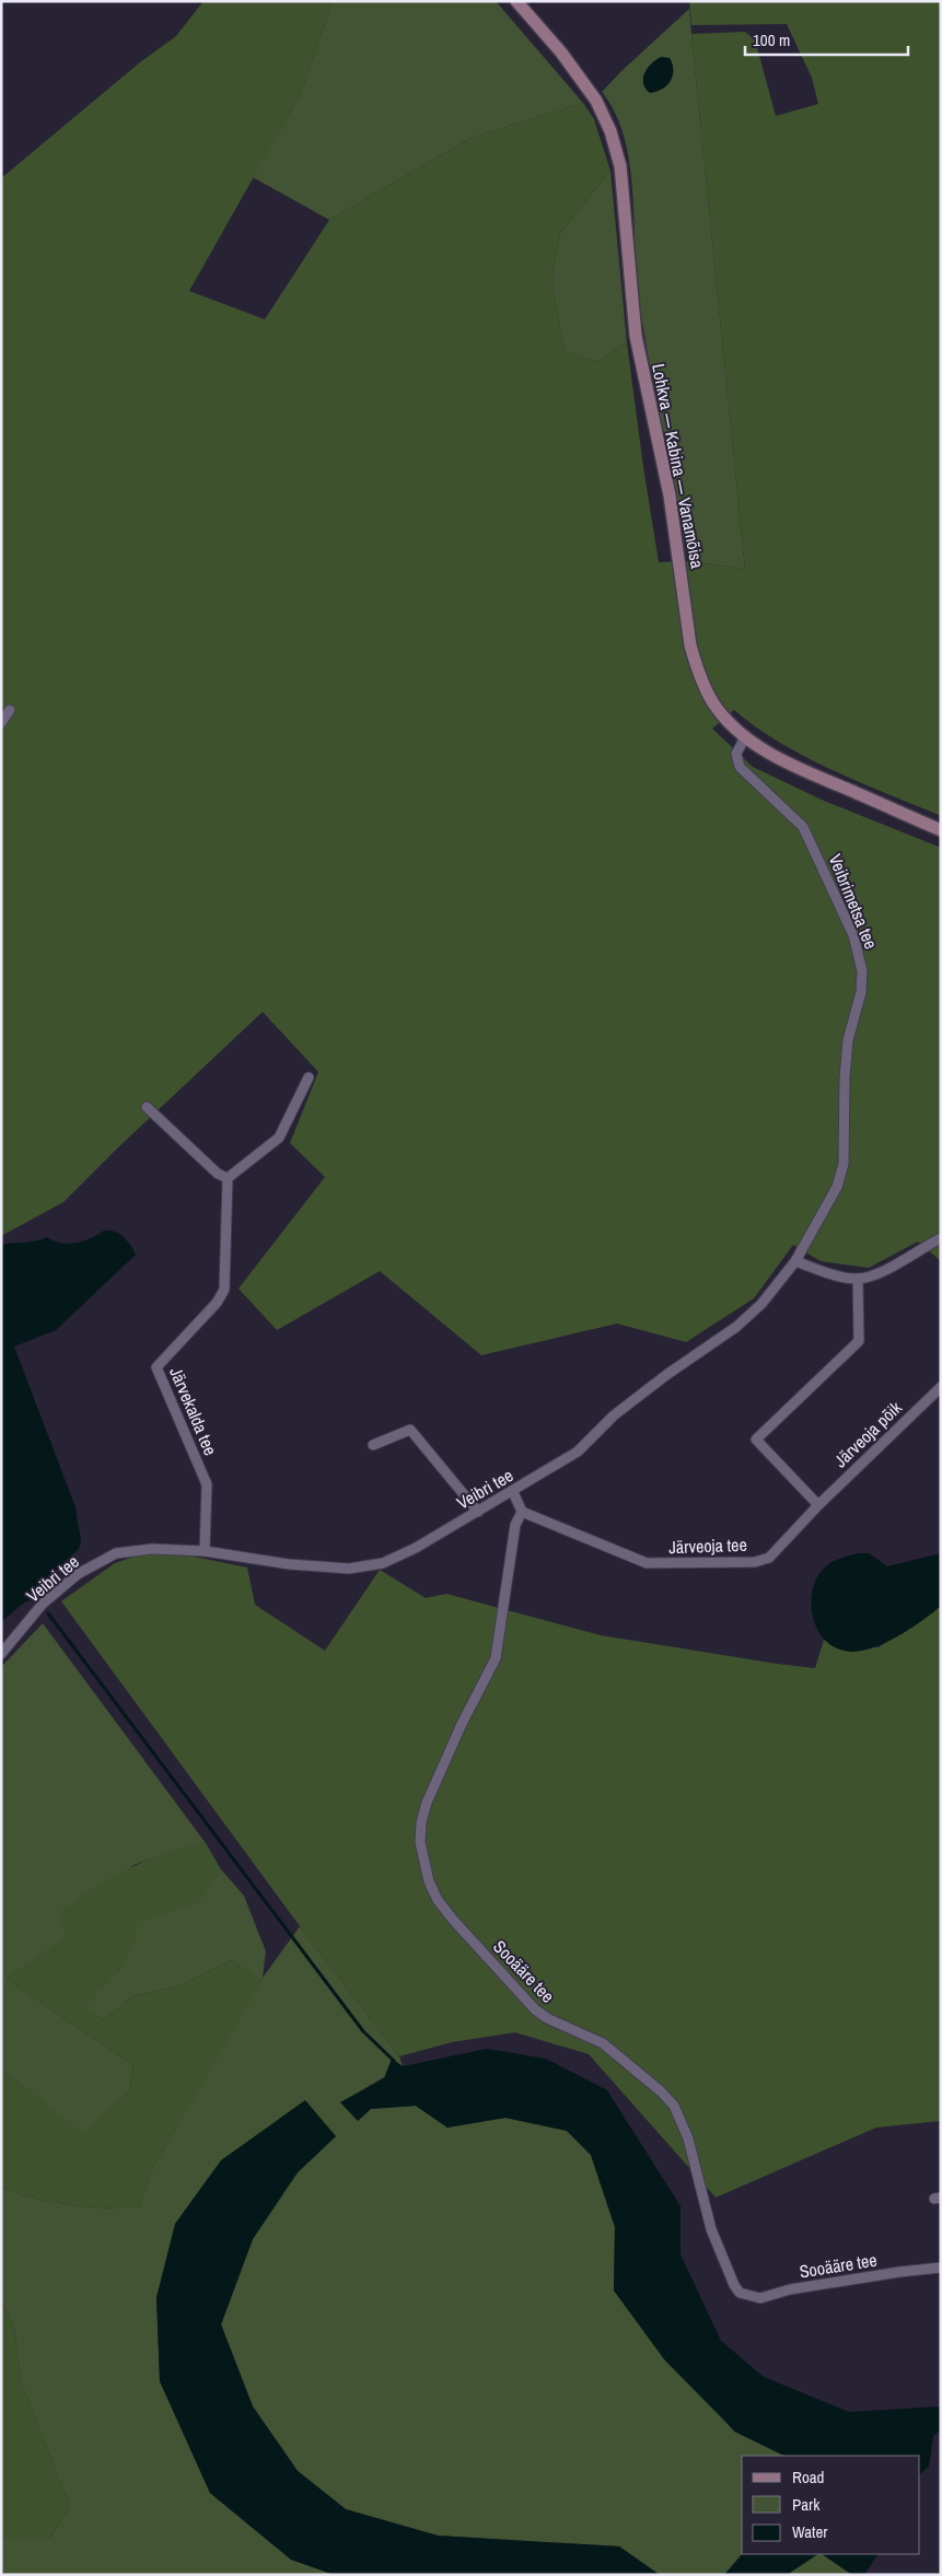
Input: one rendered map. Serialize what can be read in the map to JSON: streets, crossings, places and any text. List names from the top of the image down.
{
  "streets": {
    "street": [
      "Lohkva — Kabina — Vanamõisa",
      "Veibrimetsa tee",
      "Järvekalda tee",
      "Järveoja põik",
      "Veibri tee",
      "Järveoja tee",
      "Sooääre tee"
    ]
  },
  "crossings": [
    ["Lohkva — Kabina — Vanamõisa", "Veibrimetsa tee"],
    ["Veibrimetsa tee", "Veibri tee"],
    ["Järvekalda tee", "Veibri tee"],
    ["Järveoja põik", "Järveoja tee"],
    ["Järveoja tee", "Sooääre tee"]
  ],
  "legend": ["Road", "Park", "Water"],
  "scale_bar": "100 m"
}
